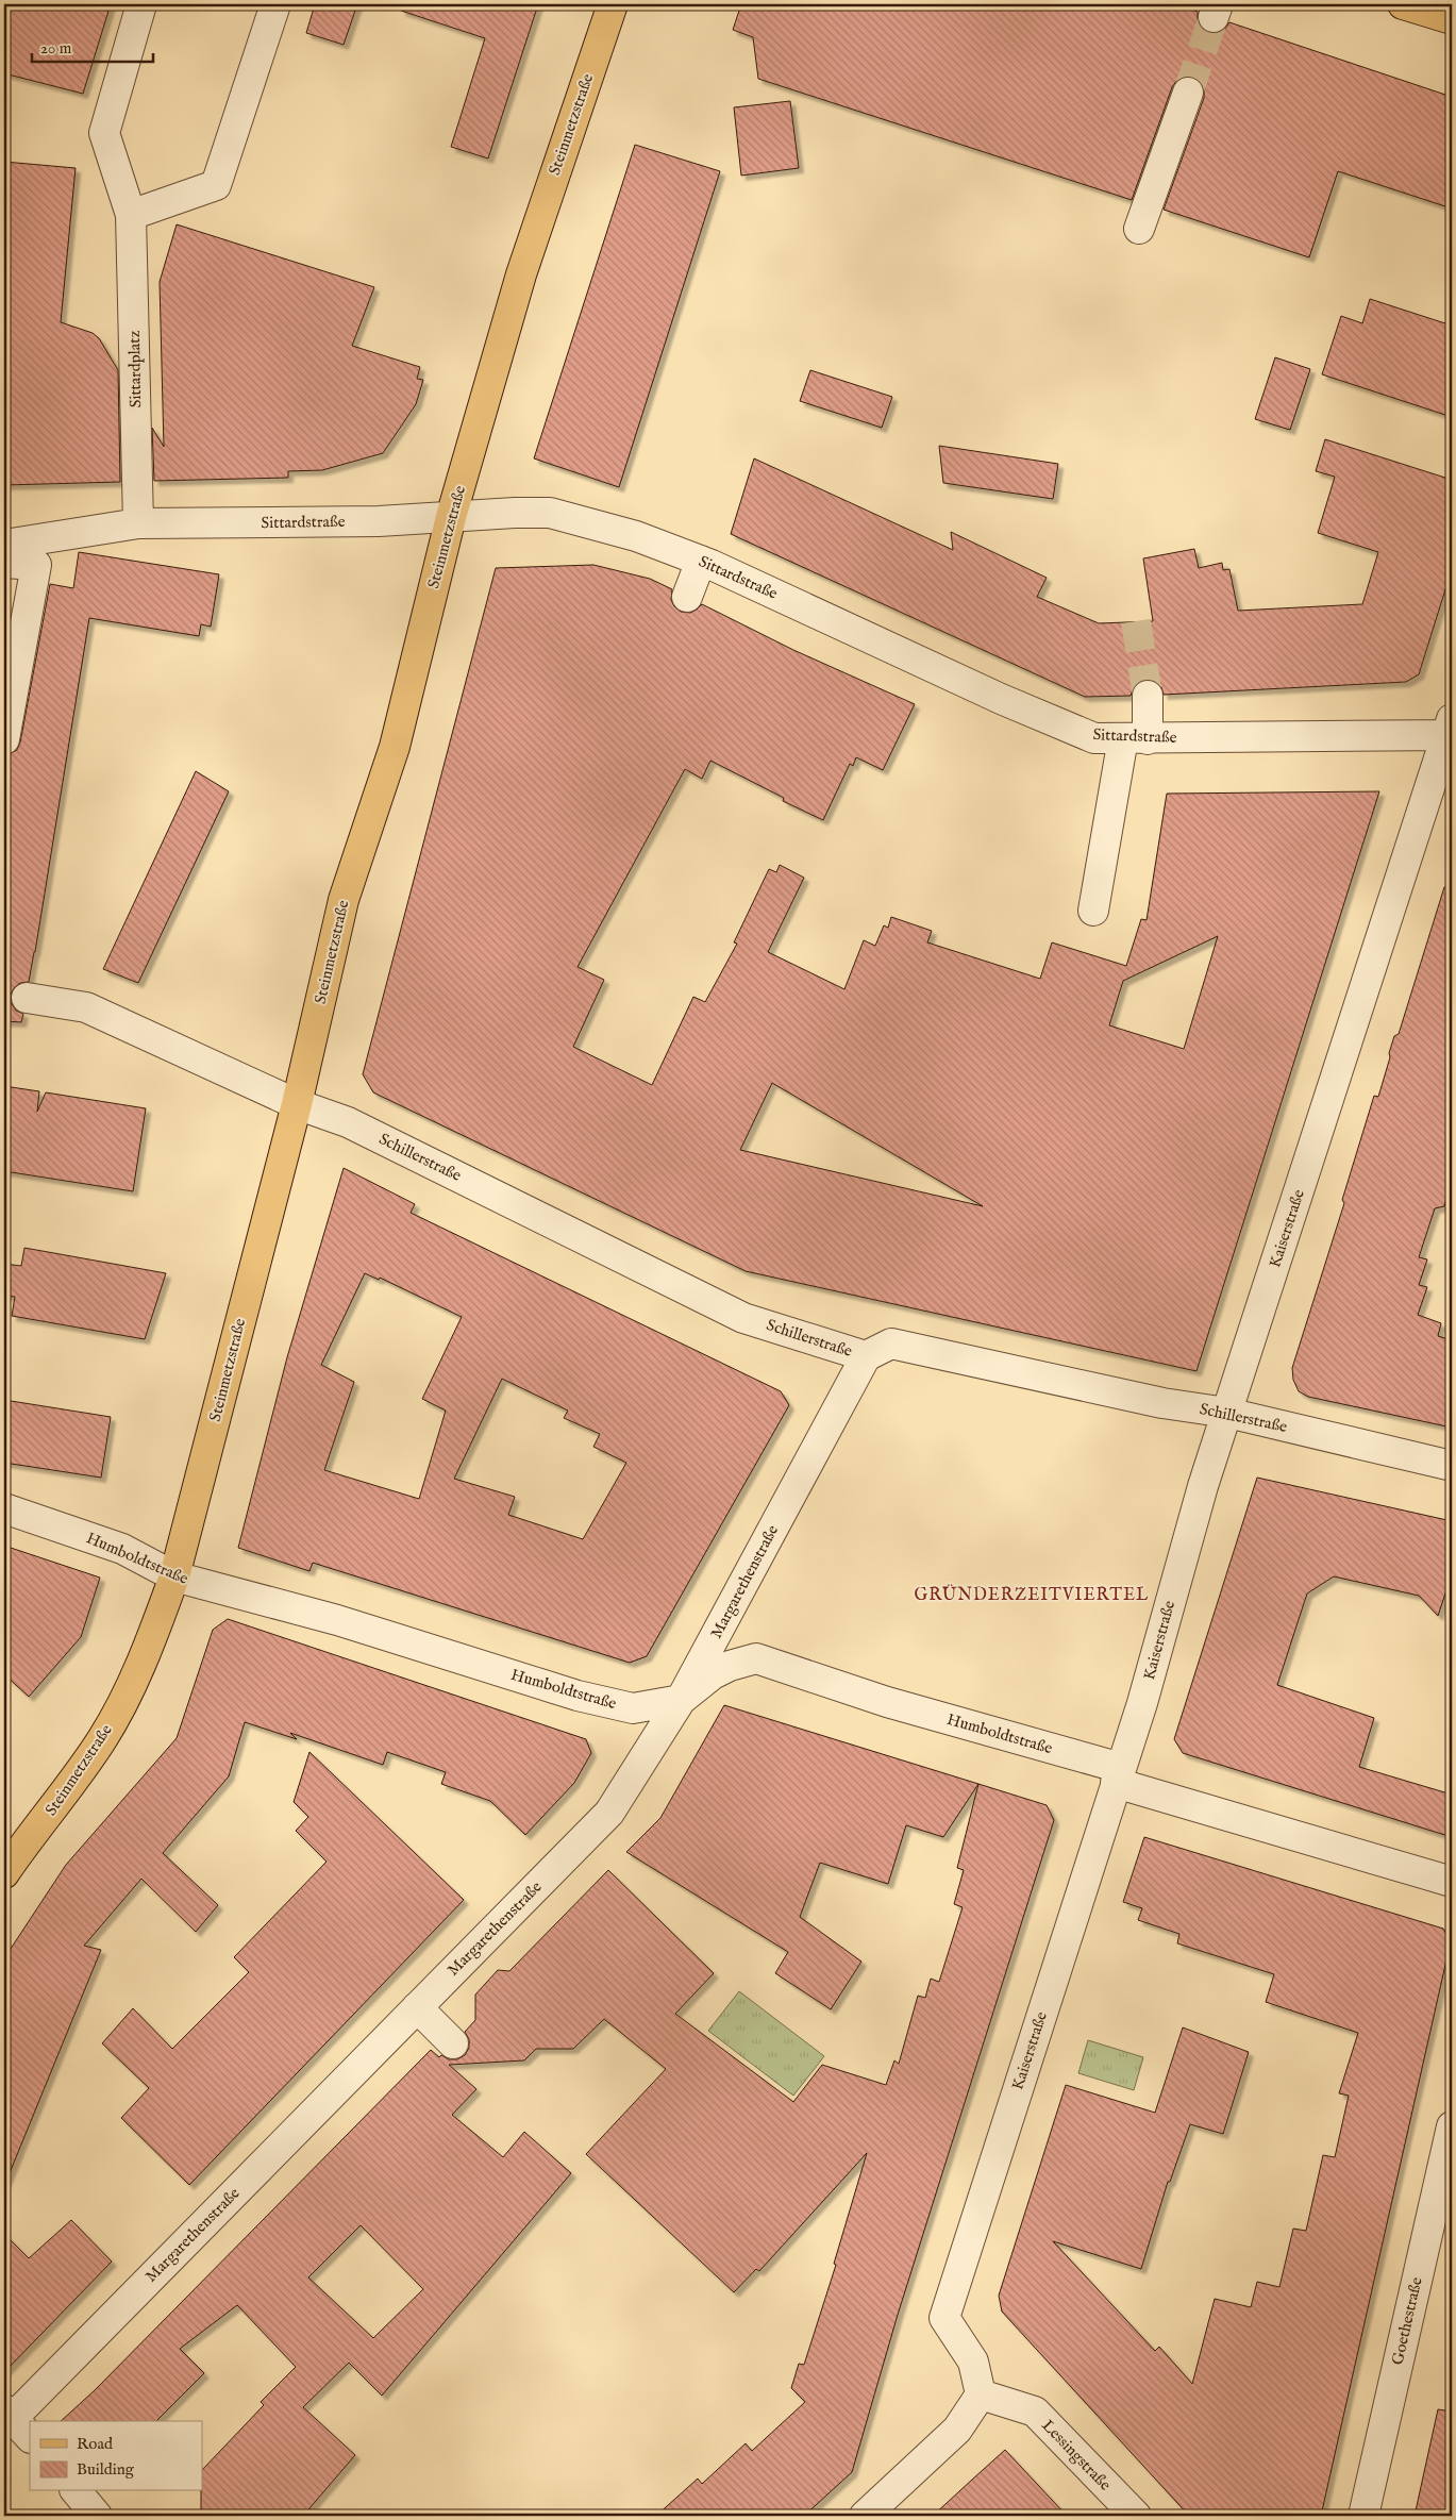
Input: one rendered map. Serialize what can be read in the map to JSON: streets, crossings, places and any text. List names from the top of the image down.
{
  "streets": {
    "main road": ["Steinmetzstraße"],
    "street": [
      "Sittardplatz",
      "Sittardstraße",
      "Schillerstraße",
      "Kaiserstraße",
      "Humboldtstraße",
      "Margarethenstraße",
      "Goethestraße",
      "Lessingstraße"
    ]
  },
  "crossings": [
    ["Steinmetzstraße", "Sittardstraße"],
    ["Steinmetzstraße", "Schillerstraße"],
    ["Steinmetzstraße", "Humboldtstraße"],
    ["Sittardplatz", "Sittardstraße"],
    ["Sittardstraße", "Kaiserstraße"],
    ["Schillerstraße", "Kaiserstraße"],
    ["Schillerstraße", "Margarethenstraße"],
    ["Kaiserstraße", "Humboldtstraße"],
    ["Kaiserstraße", "Lessingstraße"],
    ["Humboldtstraße", "Margarethenstraße"]
  ],
  "districts": ["GRÜNDERZEITVIERTEL"],
  "legend": ["Road", "Building"],
  "scale_bar": "20 m"
}
